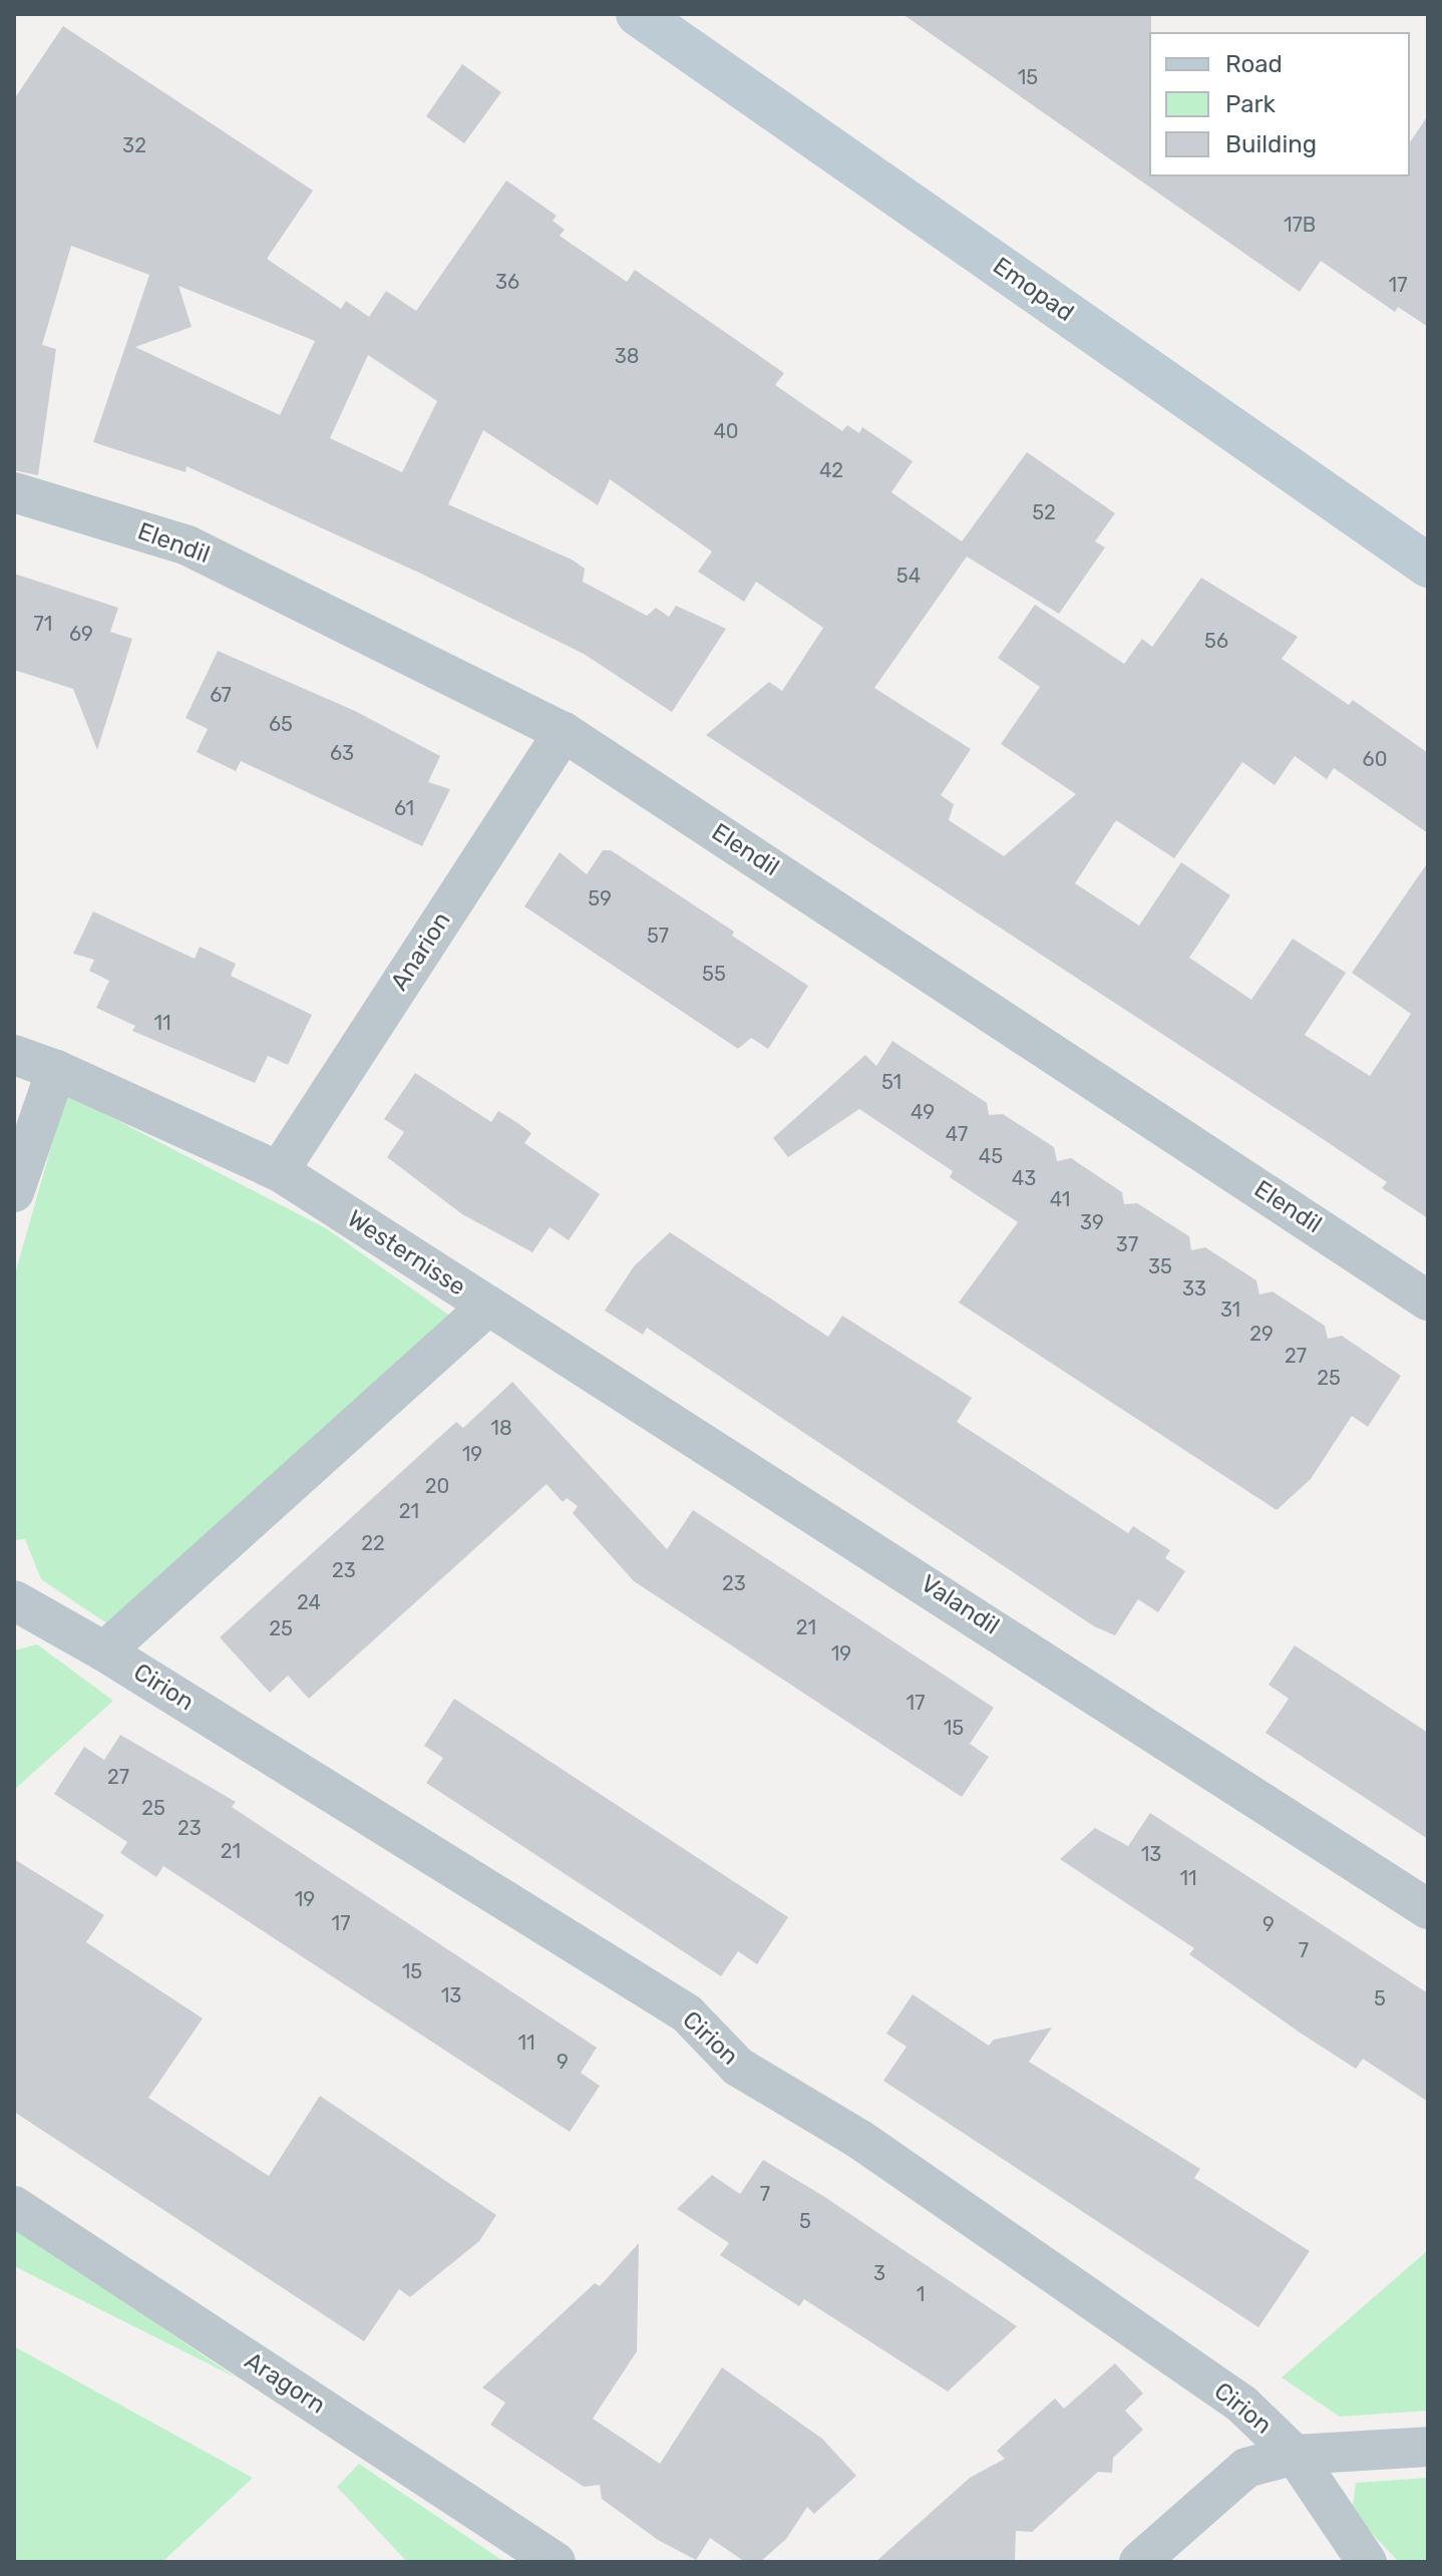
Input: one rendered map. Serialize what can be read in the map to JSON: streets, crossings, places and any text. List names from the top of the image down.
{
  "streets": {
    "main road": ["Emopad"],
    "street": [
      "Elendil",
      "Anarion",
      "Westernisse",
      "Valandil",
      "Cirion",
      "Aragorn"
    ]
  },
  "crossings": [
    ["Elendil", "Anarion"],
    ["Anarion", "Westernisse"],
    ["Westernisse", "Valandil"],
    ["Westernisse", "Cirion"]
  ],
  "house_numbers": [
    "15",
    "32",
    "17B",
    "36",
    "17",
    "38",
    "40",
    "42",
    "52",
    "54",
    "71",
    "69",
    "56",
    "67",
    "65",
    "63",
    "60",
    "61",
    "59",
    "57",
    "55",
    "11",
    "51",
    "49",
    "47",
    "45",
    "43",
    "41",
    "39",
    "37",
    "35",
    "33",
    "31",
    "29",
    "27",
    "25",
    "18",
    "19",
    "20",
    "21",
    "22",
    "23",
    "23",
    "24",
    "21",
    "25",
    "19",
    "17",
    "15",
    "27",
    "25",
    "23",
    "21",
    "13",
    "11",
    "19",
    "17",
    "9",
    "7",
    "15",
    "13",
    "5",
    "11",
    "9",
    "7",
    "5",
    "3",
    "1"
  ],
  "legend": ["Road", "Park", "Building"]
}
